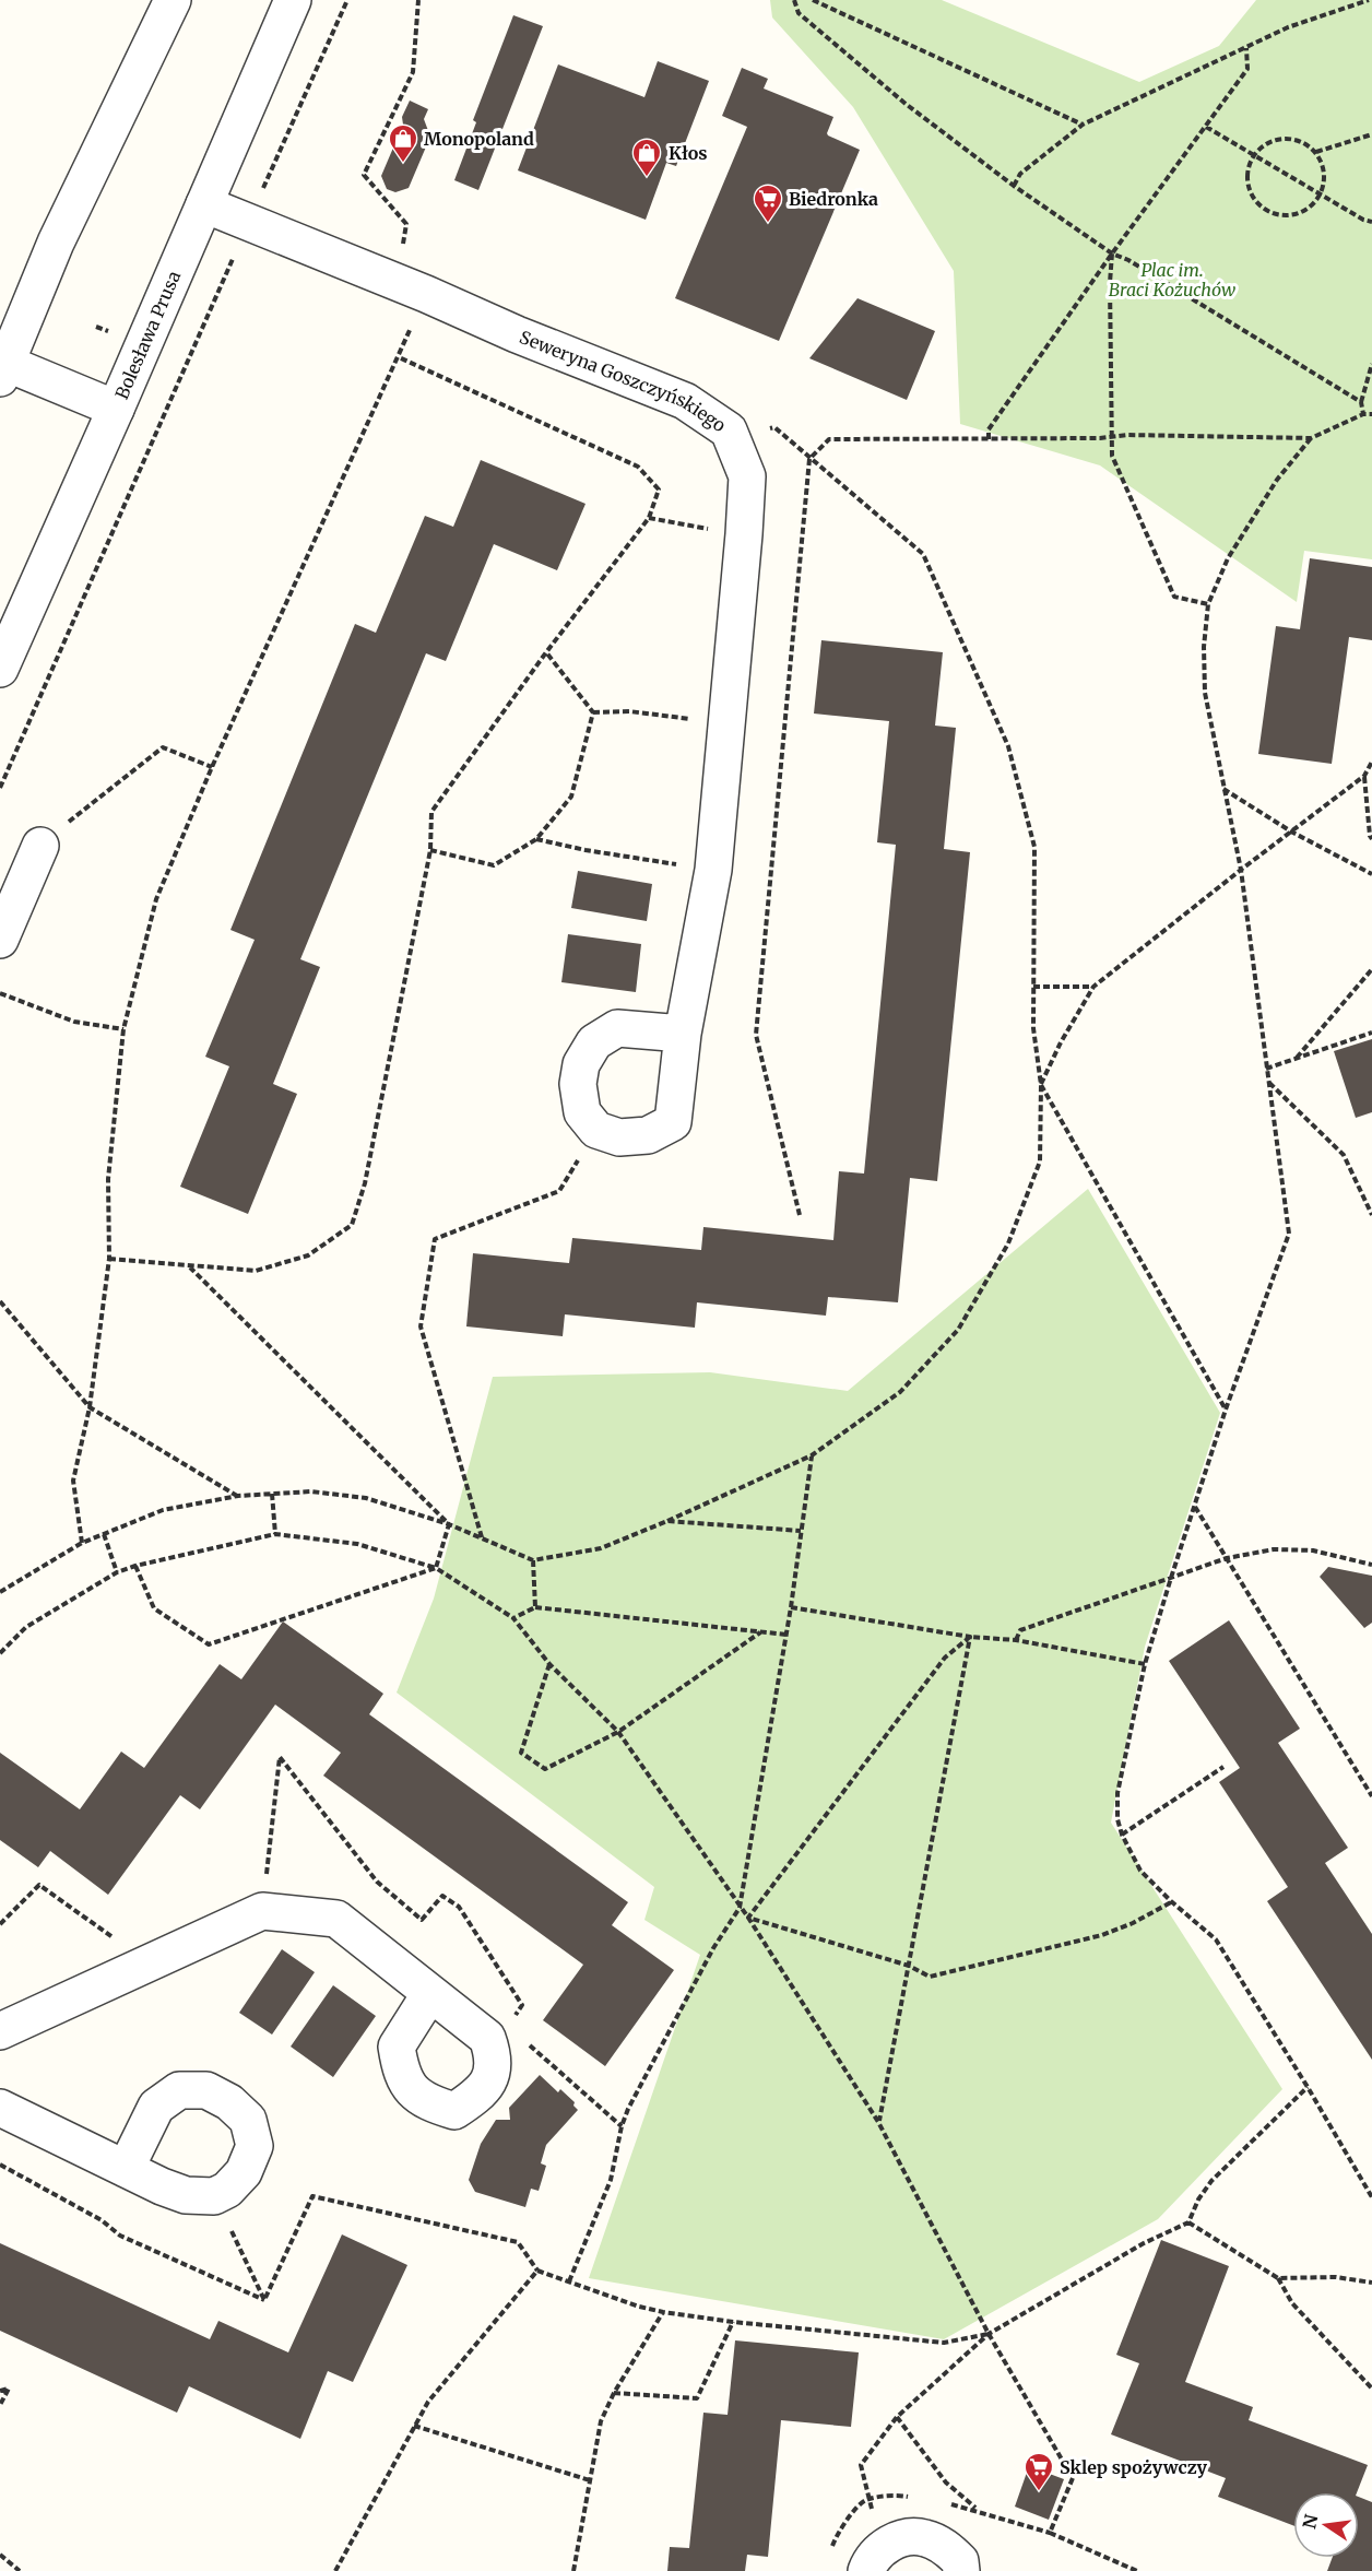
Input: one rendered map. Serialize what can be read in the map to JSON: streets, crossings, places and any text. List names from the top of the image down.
{
  "streets": {
    "street": ["Bolesława Prusa", "Seweryna Goszczyńskiego"]
  },
  "crossings": [
    ["Bolesława Prusa", "Seweryna Goszczyńskiego"]
  ],
  "parks": ["Plac im. Braci Kożuchów"],
  "places": {
    "shop": ["Monopoland", "Kłos"],
    "supermarket": ["Biedronka", "Sklep spożywczy"]
  },
  "north": "left"
}
